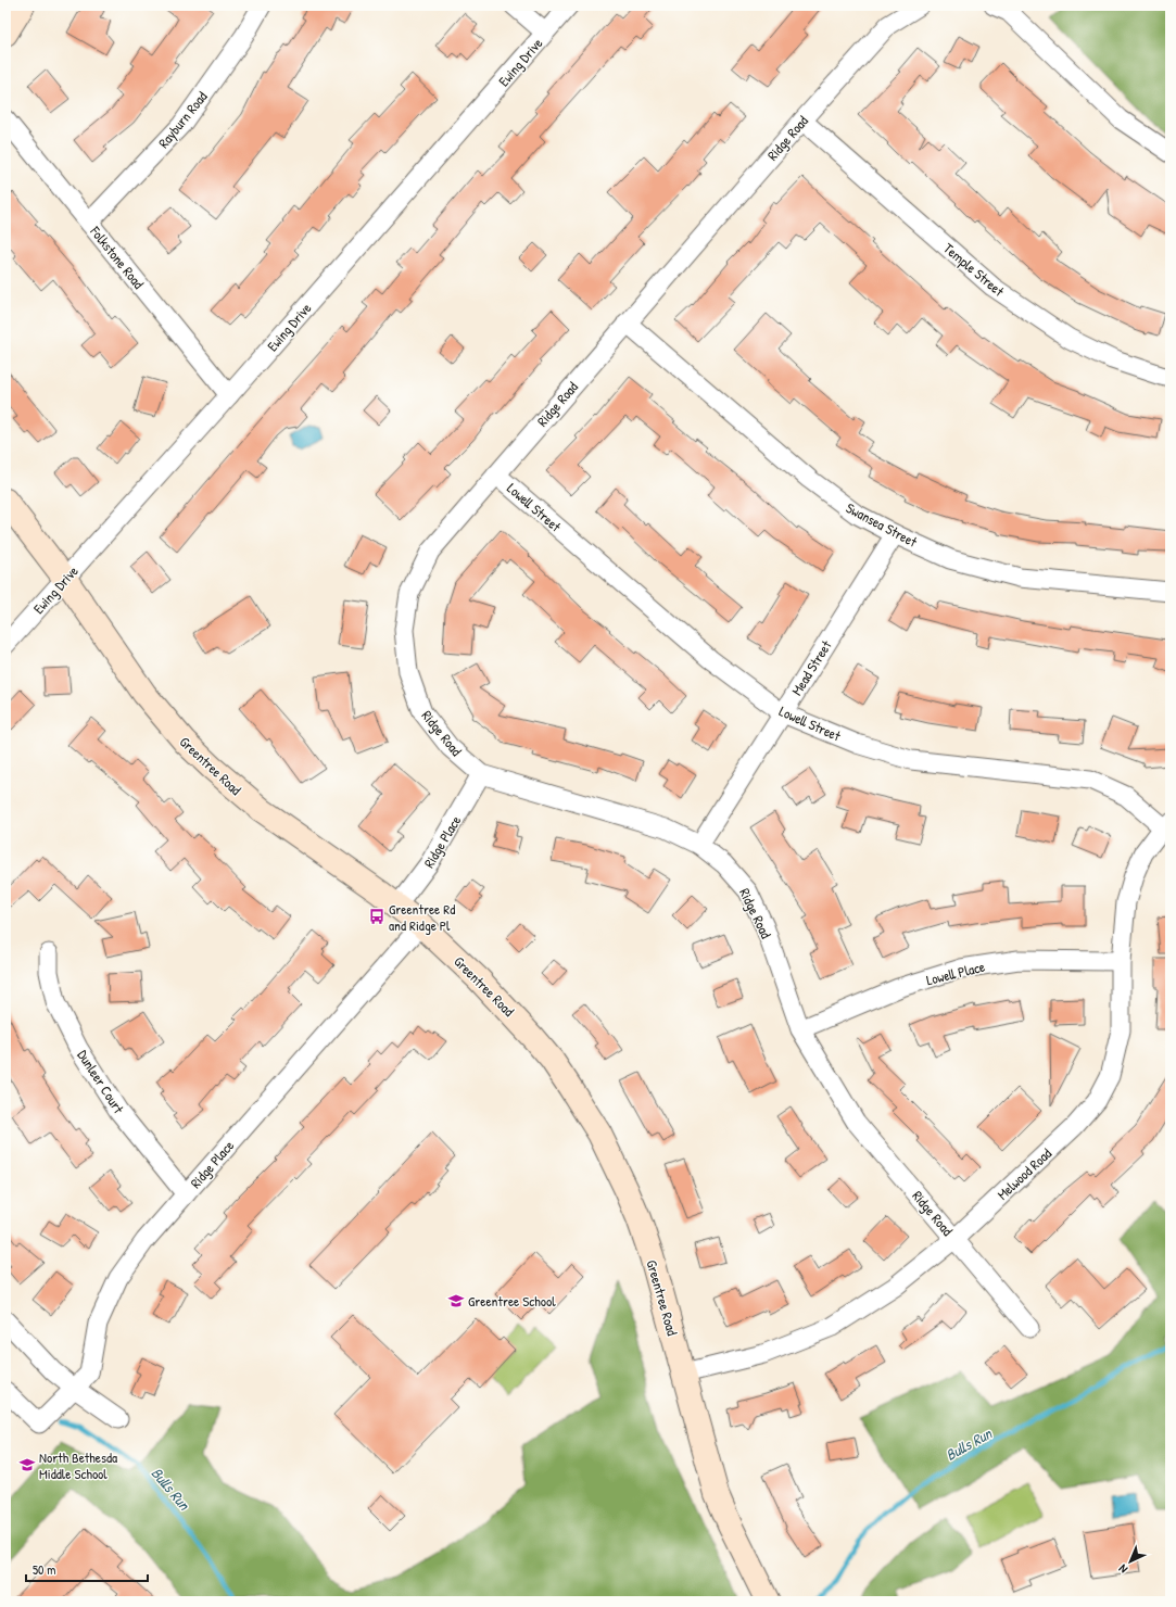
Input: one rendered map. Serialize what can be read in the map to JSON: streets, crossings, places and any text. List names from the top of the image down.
{
  "streets": {
    "street": [
      "Ewing Drive",
      "Rayburn Road",
      "Ridge Road",
      "Folkstone Road",
      "Temple Street",
      "Lowell Street",
      "Swansea Street",
      "Mead Street",
      "Greentree Road",
      "Ridge Place",
      "Lowell Place",
      "Dunleer Court",
      "Melwood Road"
    ]
  },
  "crossings": [
    ["Ewing Drive", "Folkstone Road"],
    ["Ewing Drive", "Greentree Road"],
    ["Rayburn Road", "Folkstone Road"],
    ["Ridge Road", "Temple Street"],
    ["Ridge Road", "Lowell Street"],
    ["Ridge Road", "Swansea Street"],
    ["Ridge Road", "Mead Street"],
    ["Ridge Road", "Ridge Place"],
    ["Ridge Road", "Lowell Place"],
    ["Ridge Road", "Melwood Road"],
    ["Lowell Street", "Mead Street"],
    ["Lowell Street", "Melwood Road"],
    ["Swansea Street", "Mead Street"],
    ["Greentree Road", "Ridge Place"],
    ["Greentree Road", "Melwood Road"],
    ["Ridge Place", "Dunleer Court"],
    ["Lowell Place", "Melwood Road"]
  ],
  "water": ["Bulls Run"],
  "places": {
    "bus stop": ["Greentree Rd and Ridge Pl"],
    "school or university": ["Greentree School", "North Bethesda Middle School"]
  },
  "scale_bar": "50 m",
  "north": "bottom left"
}
